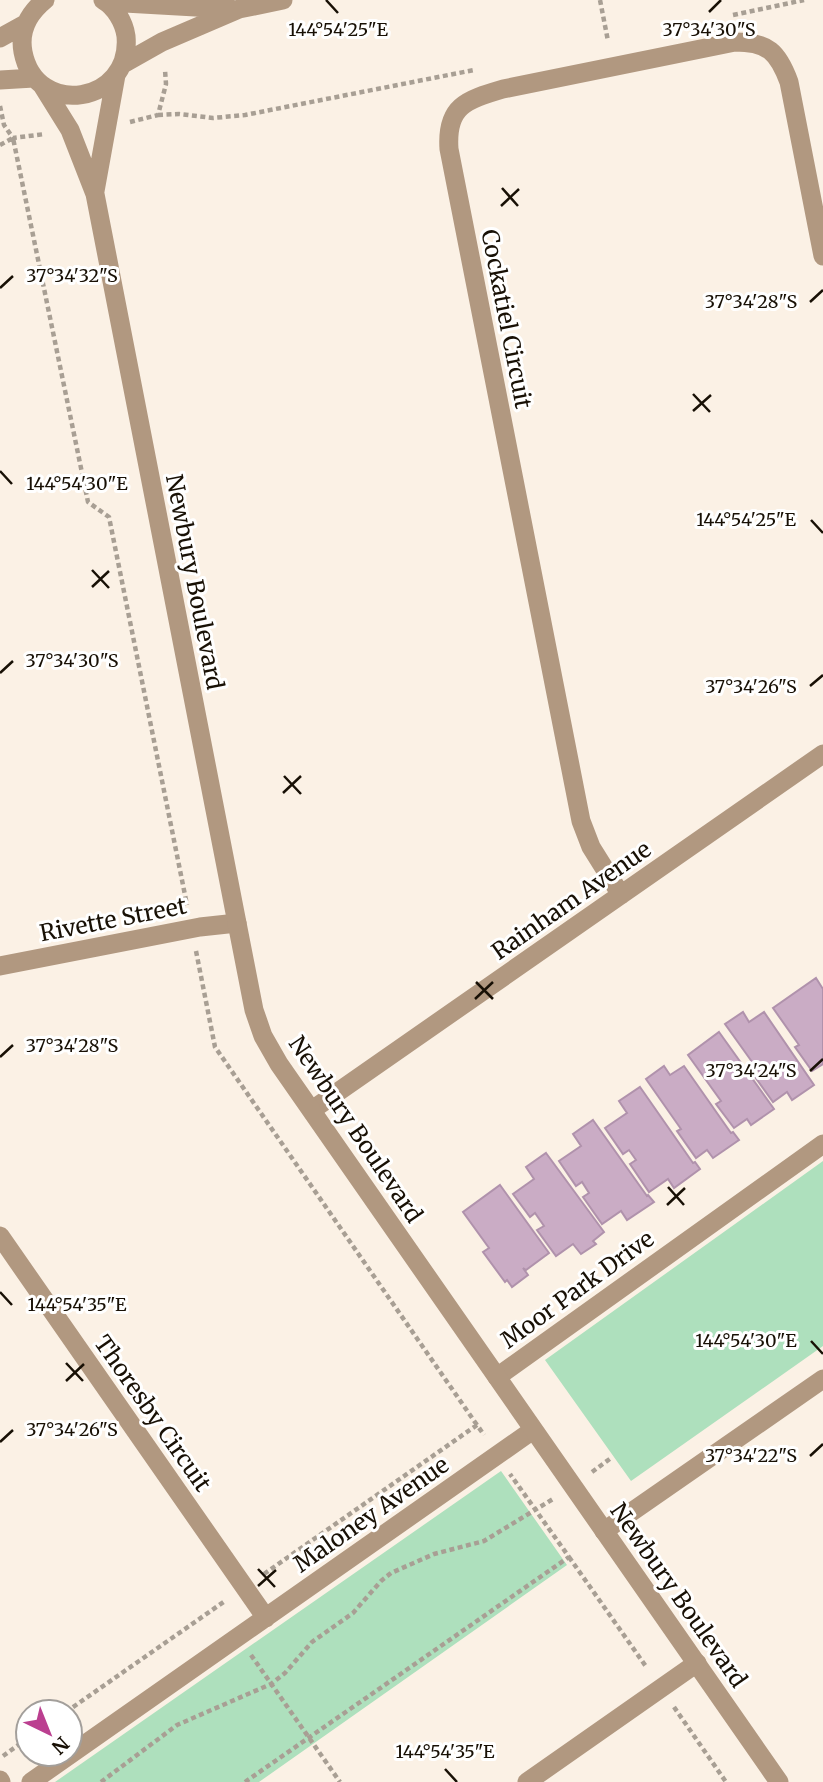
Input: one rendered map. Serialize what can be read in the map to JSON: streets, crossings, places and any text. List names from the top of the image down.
{
  "streets": {
    "street": [
      "Cockatiel Circuit",
      "Newbury Boulevard",
      "Rainham Avenue",
      "Rivette Street",
      "Moor Park Drive",
      "Thoresby Circuit",
      "Maloney Avenue"
    ]
  },
  "crossings": [
    ["Cockatiel Circuit", "Rainham Avenue"],
    ["Newbury Boulevard", "Rainham Avenue"],
    ["Newbury Boulevard", "Rivette Street"],
    ["Newbury Boulevard", "Moor Park Drive"],
    ["Newbury Boulevard", "Maloney Avenue"],
    ["Thoresby Circuit", "Maloney Avenue"]
  ],
  "north": "bottom right",
  "coordinates": [
    "37°34'30\"S",
    "144°54'25\"E",
    "37°34'32\"S",
    "37°34'28\"S",
    "144°54'30\"E",
    "37°34'26\"S",
    "37°34'24\"S",
    "144°54'35\"E",
    "37°34'22\"S"
  ]
}
